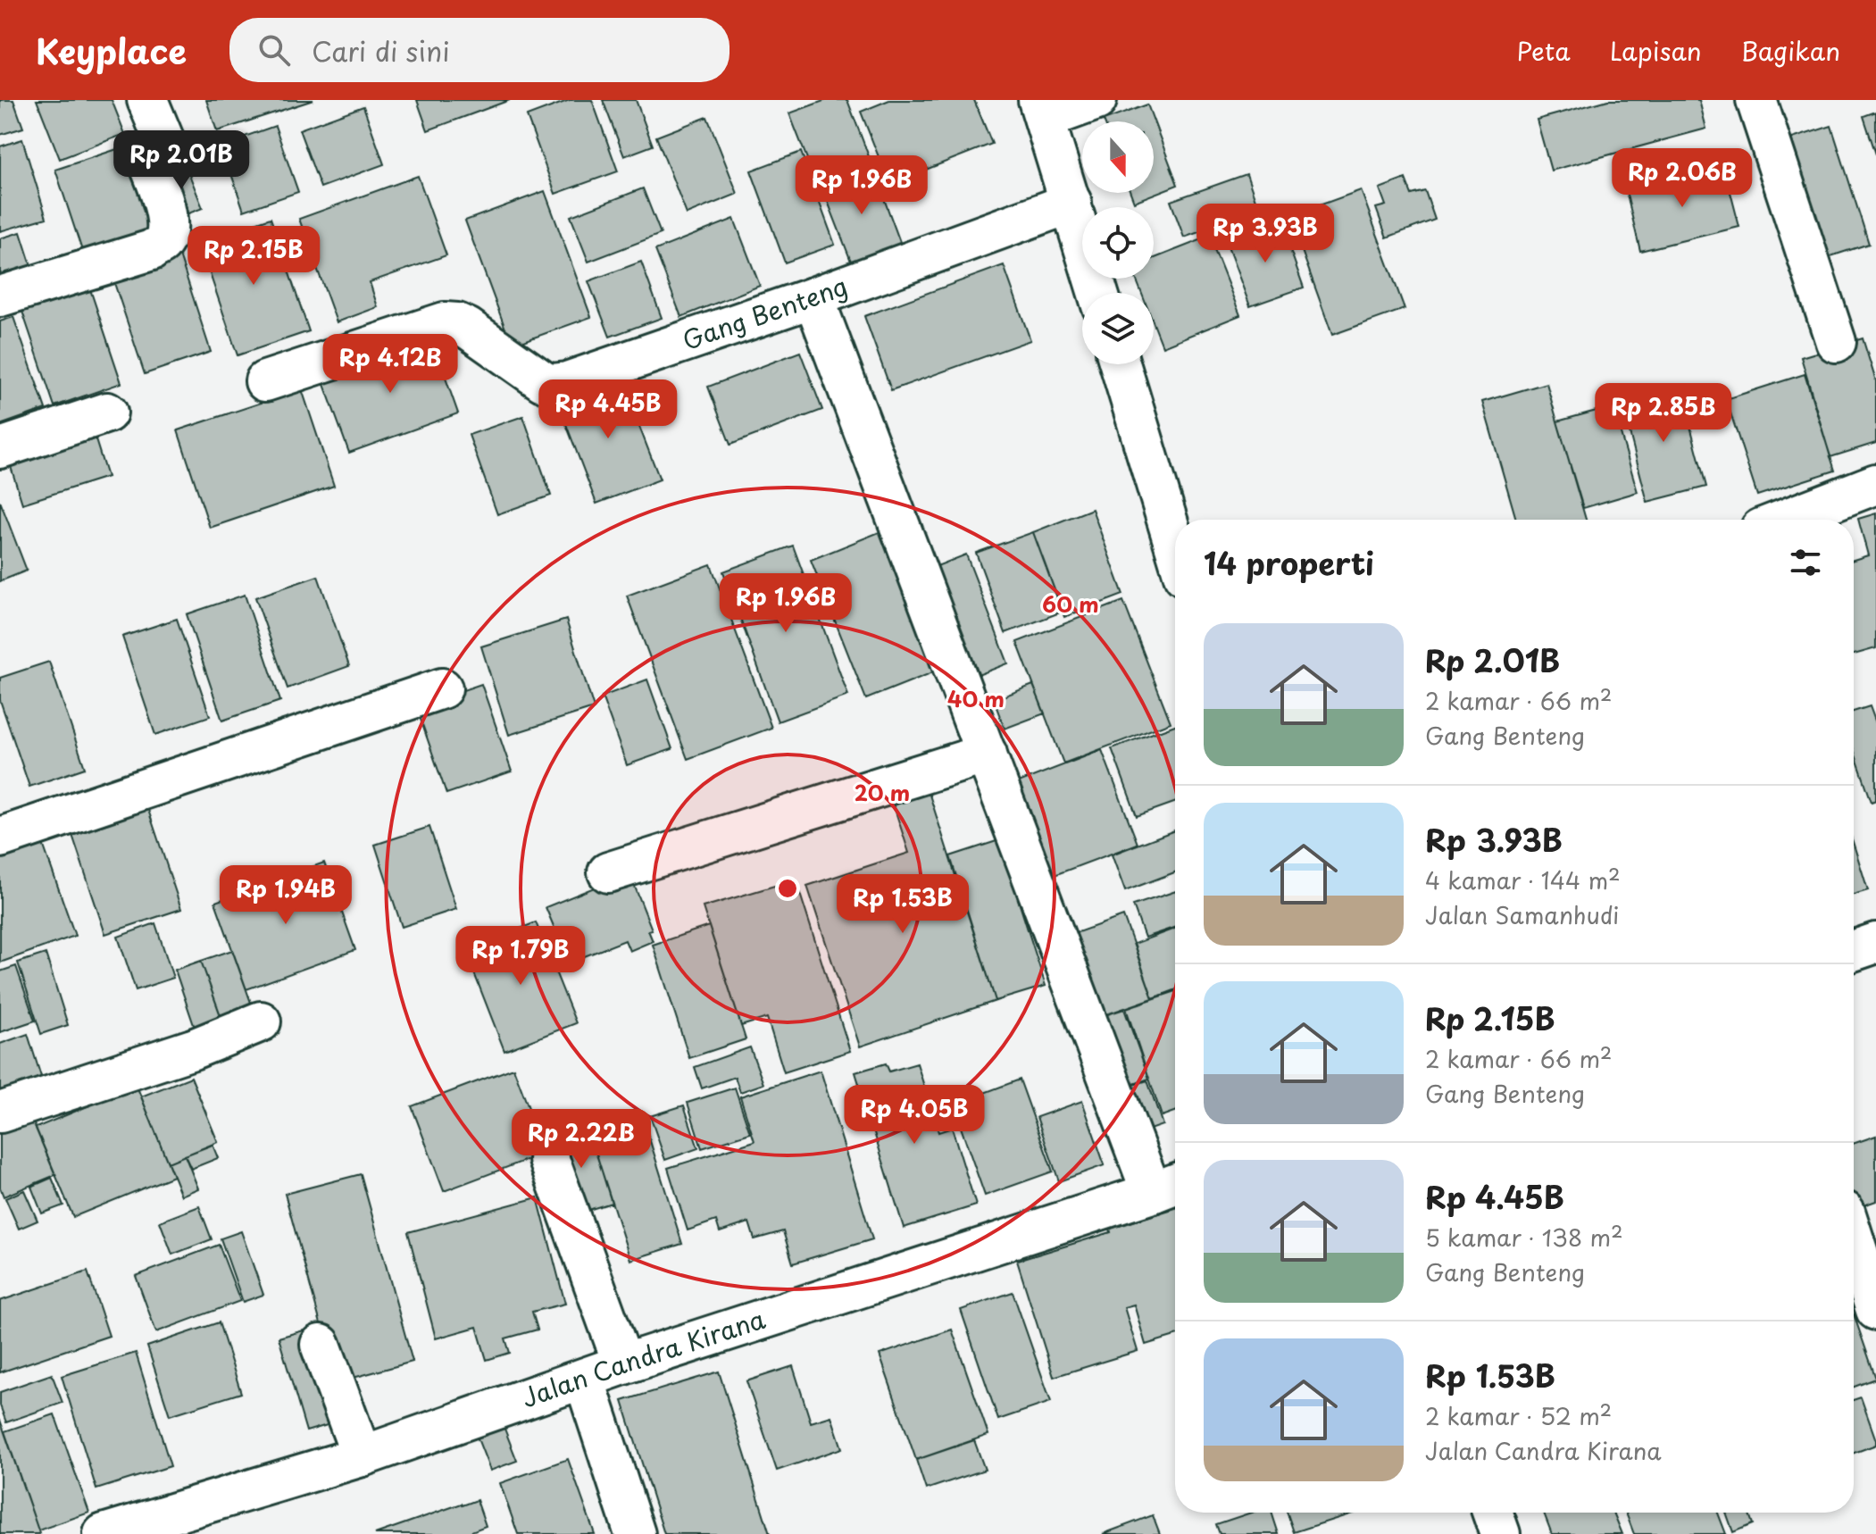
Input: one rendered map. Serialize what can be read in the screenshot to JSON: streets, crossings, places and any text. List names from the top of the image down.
{
  "streets": {
    "street": ["Gang Benteng", "Jalan Candra Kirana"]
  },
  "north": "bottom",
  "page": {
    "header": "Keyplace",
    "search": "Cari di sini",
    "nav": ["Peta", "Lapisan", "Bagikan"],
    "price": [
      "Rp 2.01B",
      "Rp 2.06B",
      "Rp 1.96B",
      "Rp 3.93B",
      "Rp 2.15B",
      "Rp 4.12B",
      "Rp 4.45B",
      "Rp 2.85B",
      "Rp 1.96B",
      "Rp 1.94B",
      "Rp 1.53B",
      "Rp 1.79B",
      "Rp 4.05B",
      "Rp 2.22B"
    ],
    "heading": "14 properti",
    "list": [
      {
        "name": "Rp 2.01B",
        "note": "2 kamar · 66 m² · Gang Benteng"
      },
      {
        "name": "Rp 3.93B",
        "note": "4 kamar · 144 m² · Jalan Samanhudi"
      },
      {
        "name": "Rp 2.15B",
        "note": "2 kamar · 66 m² · Gang Benteng"
      },
      {
        "name": "Rp 4.45B",
        "note": "5 kamar · 138 m² · Gang Benteng"
      },
      {
        "name": "Rp 1.53B",
        "note": "2 kamar · 52 m² · Jalan Candra Kirana"
      }
    ]
  },
  "rings": ["60 m", "40 m", "20 m"]
}
